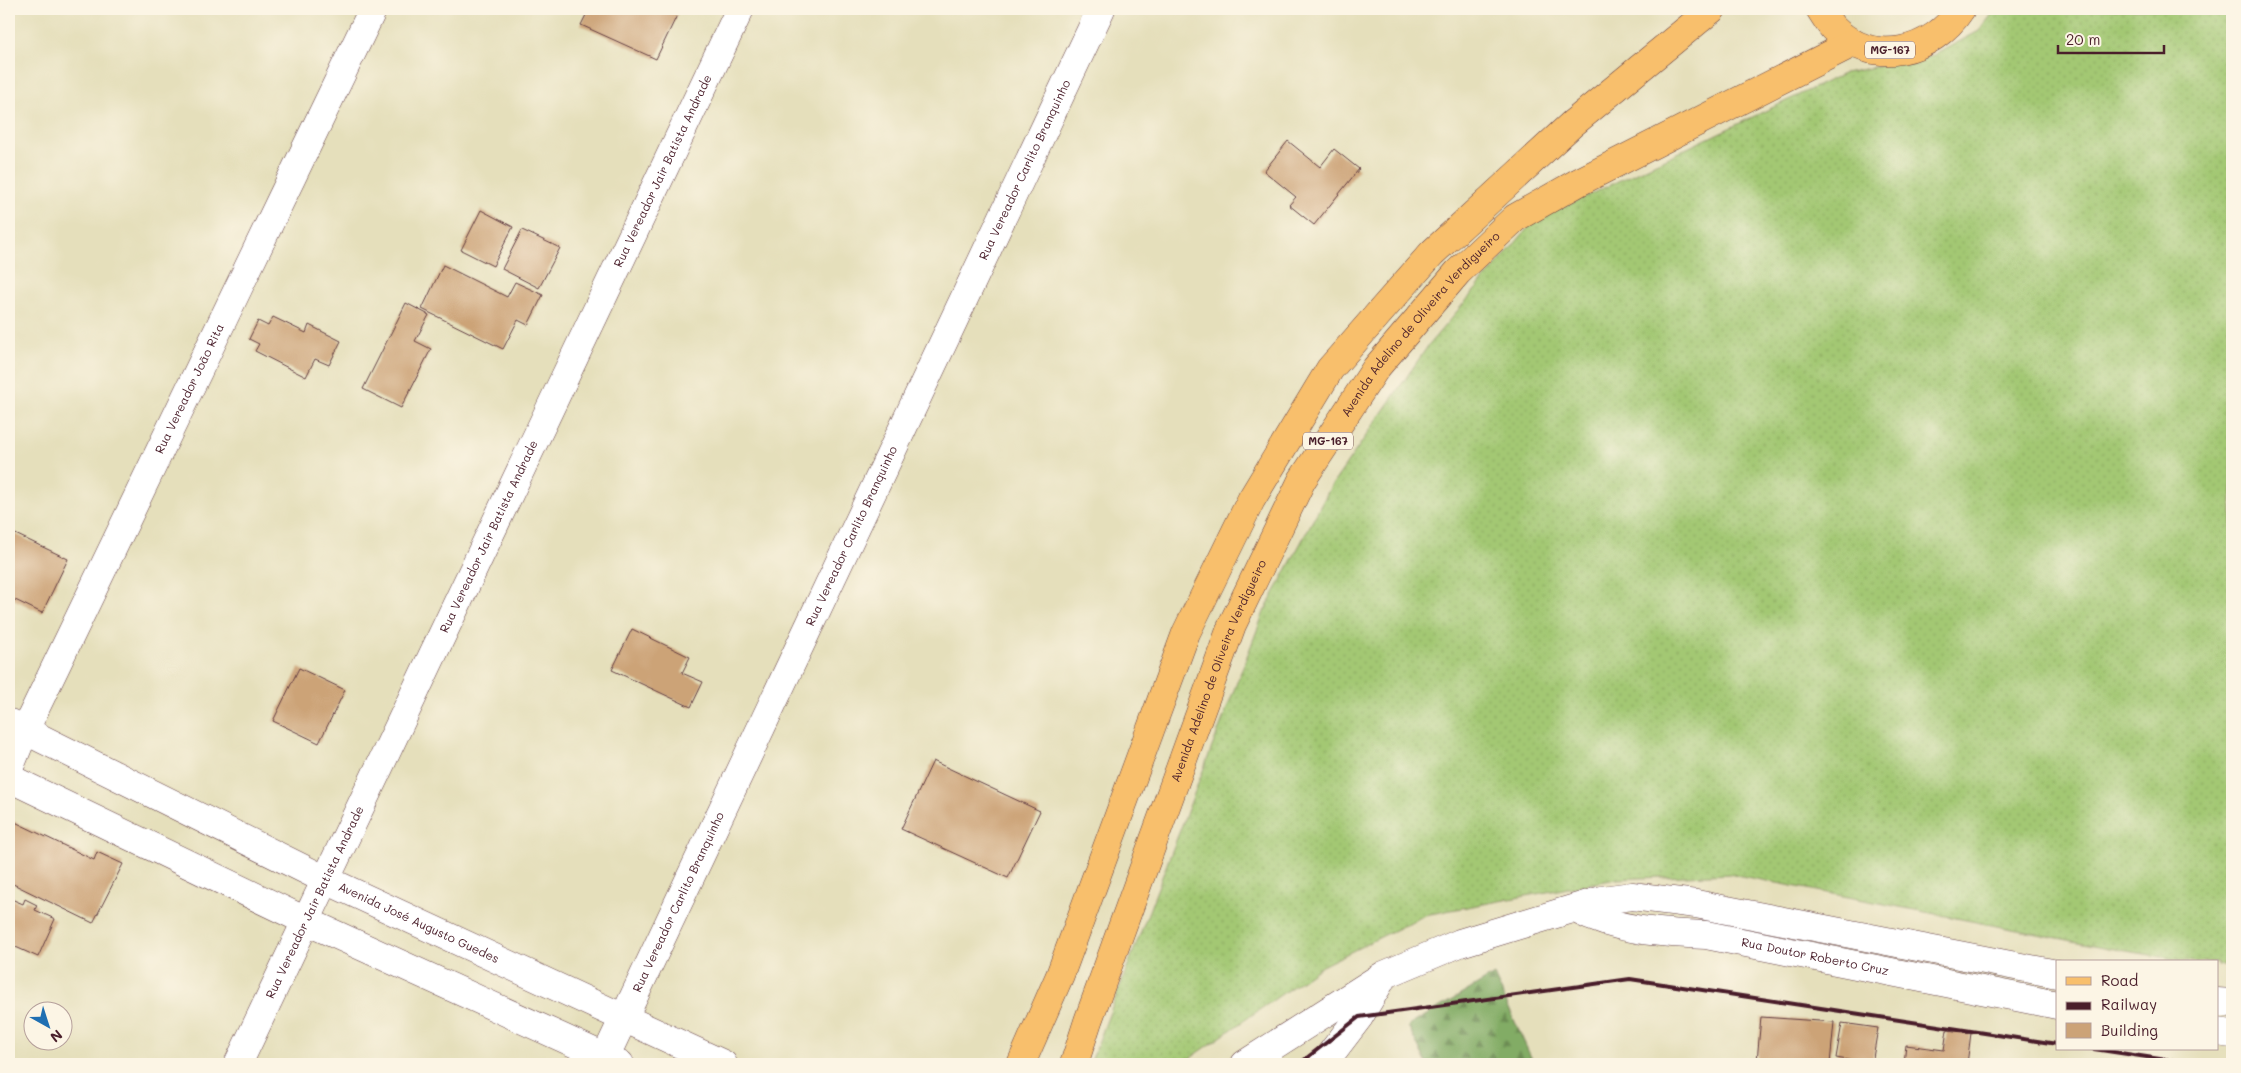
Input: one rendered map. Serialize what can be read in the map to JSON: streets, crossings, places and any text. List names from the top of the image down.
{
  "streets": {
    "main road": ["MG-167", "Avenida Adelino de Oliveira Verdigueiro"],
    "street": [
      "Rua Vereador Carlito Branquinho",
      "Rua Vereador Jair Batista Andrade",
      "Rua Vereador João Rita",
      "Avenida José Augusto Guedes",
      "Rua Doutor Roberto Cruz"
    ]
  },
  "crossings": [
    ["MG-167", "Avenida Adelino de Oliveira Verdigueiro"],
    ["Rua Vereador Carlito Branquinho", "Avenida José Augusto Guedes"],
    ["Rua Vereador Jair Batista Andrade", "Avenida José Augusto Guedes"],
    ["Rua Vereador João Rita", "Avenida José Augusto Guedes"]
  ],
  "legend": ["Road", "Railway", "Building"],
  "scale_bar": "20 m",
  "north": "bottom right"
}
